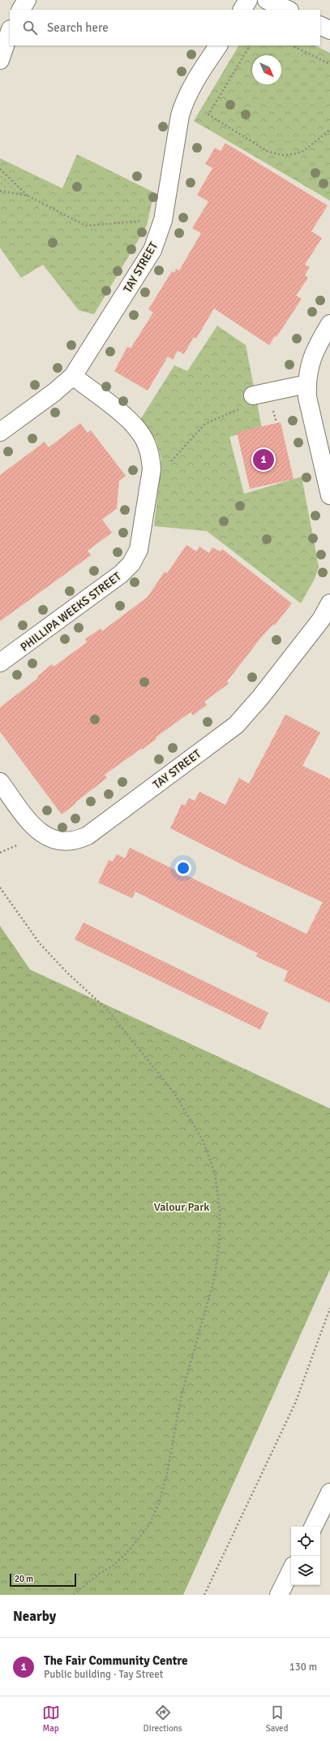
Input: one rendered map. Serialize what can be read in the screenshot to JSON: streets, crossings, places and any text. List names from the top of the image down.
{
  "streets": {
    "main road": ["TAY STREET", "PHILLIPA WEEKS STREET"]
  },
  "crossings": [
    ["TAY STREET", "PHILLIPA WEEKS STREET"]
  ],
  "parks": ["Valour Park"],
  "scale_bar": "20 m",
  "north": "bottom right",
  "page": {
    "search": "Search here",
    "pins": "1",
    "scale": "20 m",
    "heading": "Nearby",
    "list": [
      {
        "mark": "1",
        "name": "The Fair Community Centre",
        "note": "Public building · Tay Street",
        "value": "130 m"
      }
    ],
    "nav": ["Map", "Directions", "Saved"]
  }
}
